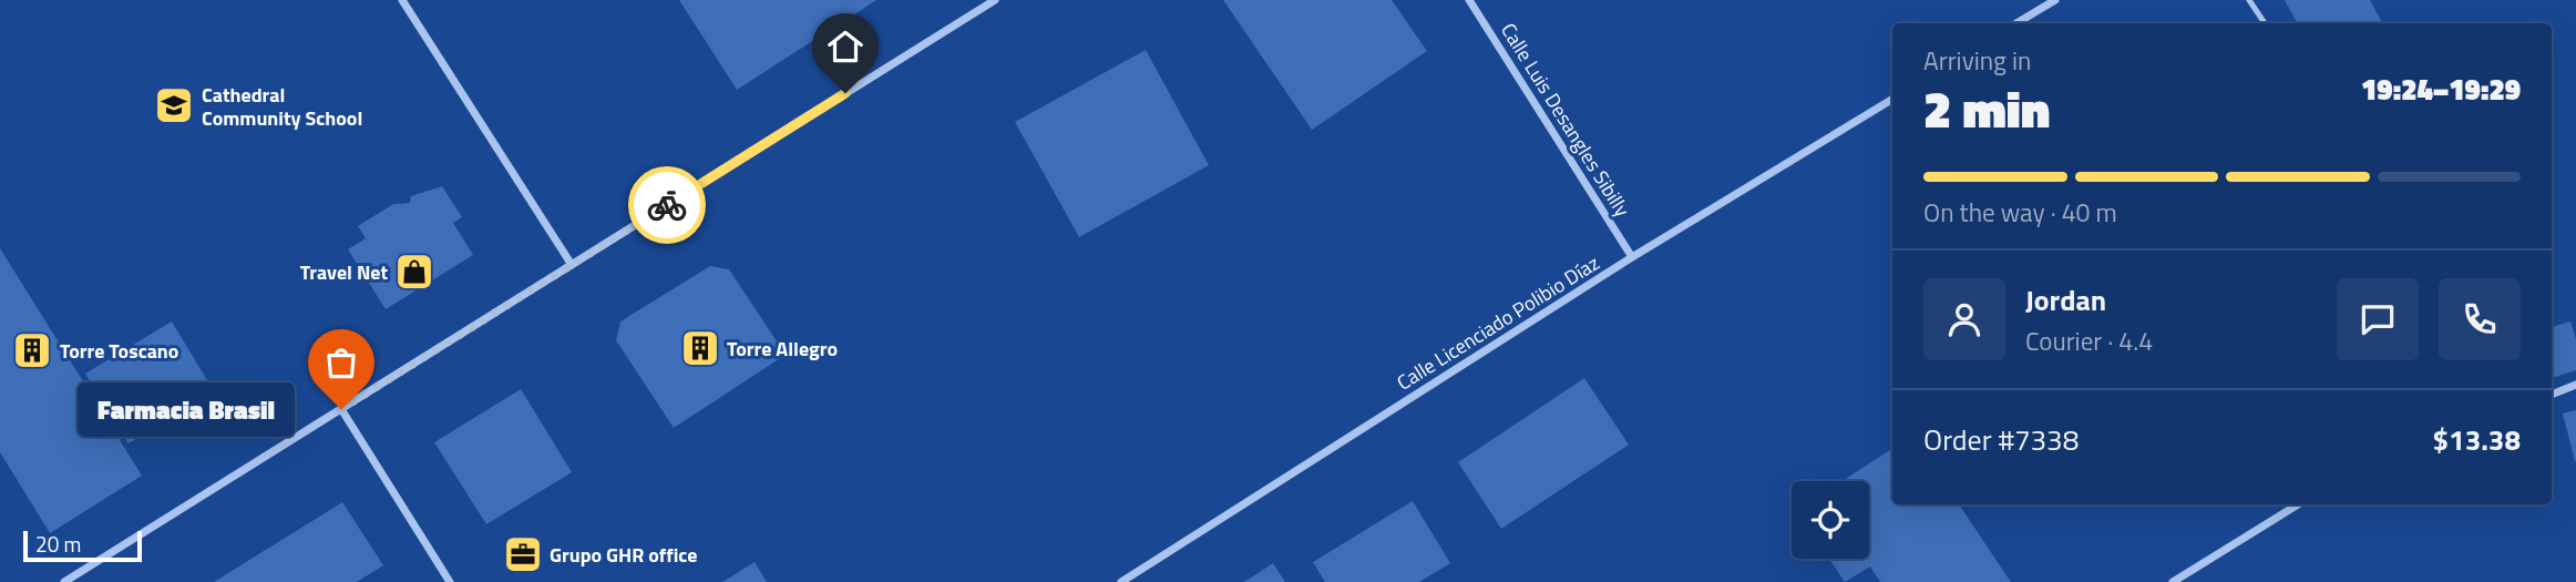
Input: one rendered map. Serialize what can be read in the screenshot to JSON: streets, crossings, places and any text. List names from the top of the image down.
{
  "streets": {
    "street": ["Calle Luis Desangles Sibilly", "Calle Licenciado Polibio Díaz"]
  },
  "crossings": [
    ["Calle Luis Desangles Sibilly", "Calle Licenciado Polibio Díaz"]
  ],
  "places": {
    "school or university": ["Cathedral Community School"],
    "shop": ["Travel Net"],
    "building": ["Torre Allegro", "Torre Toscano"],
    "other": ["Farmacia Brasil"],
    "office": ["Grupo GHR office"]
  },
  "scale_bar": "20 m",
  "page": {
    "heading": ["2 min", "Arriving in", "19:24–19:29"],
    "panel": [
      "Jordan",
      "Courier · 4.4",
      "Order #7338",
      "$13.38"
    ],
    "bar": "On the way · 40 m",
    "bubble": "Farmacia Brasil",
    "scale": "20 m"
  }
}
